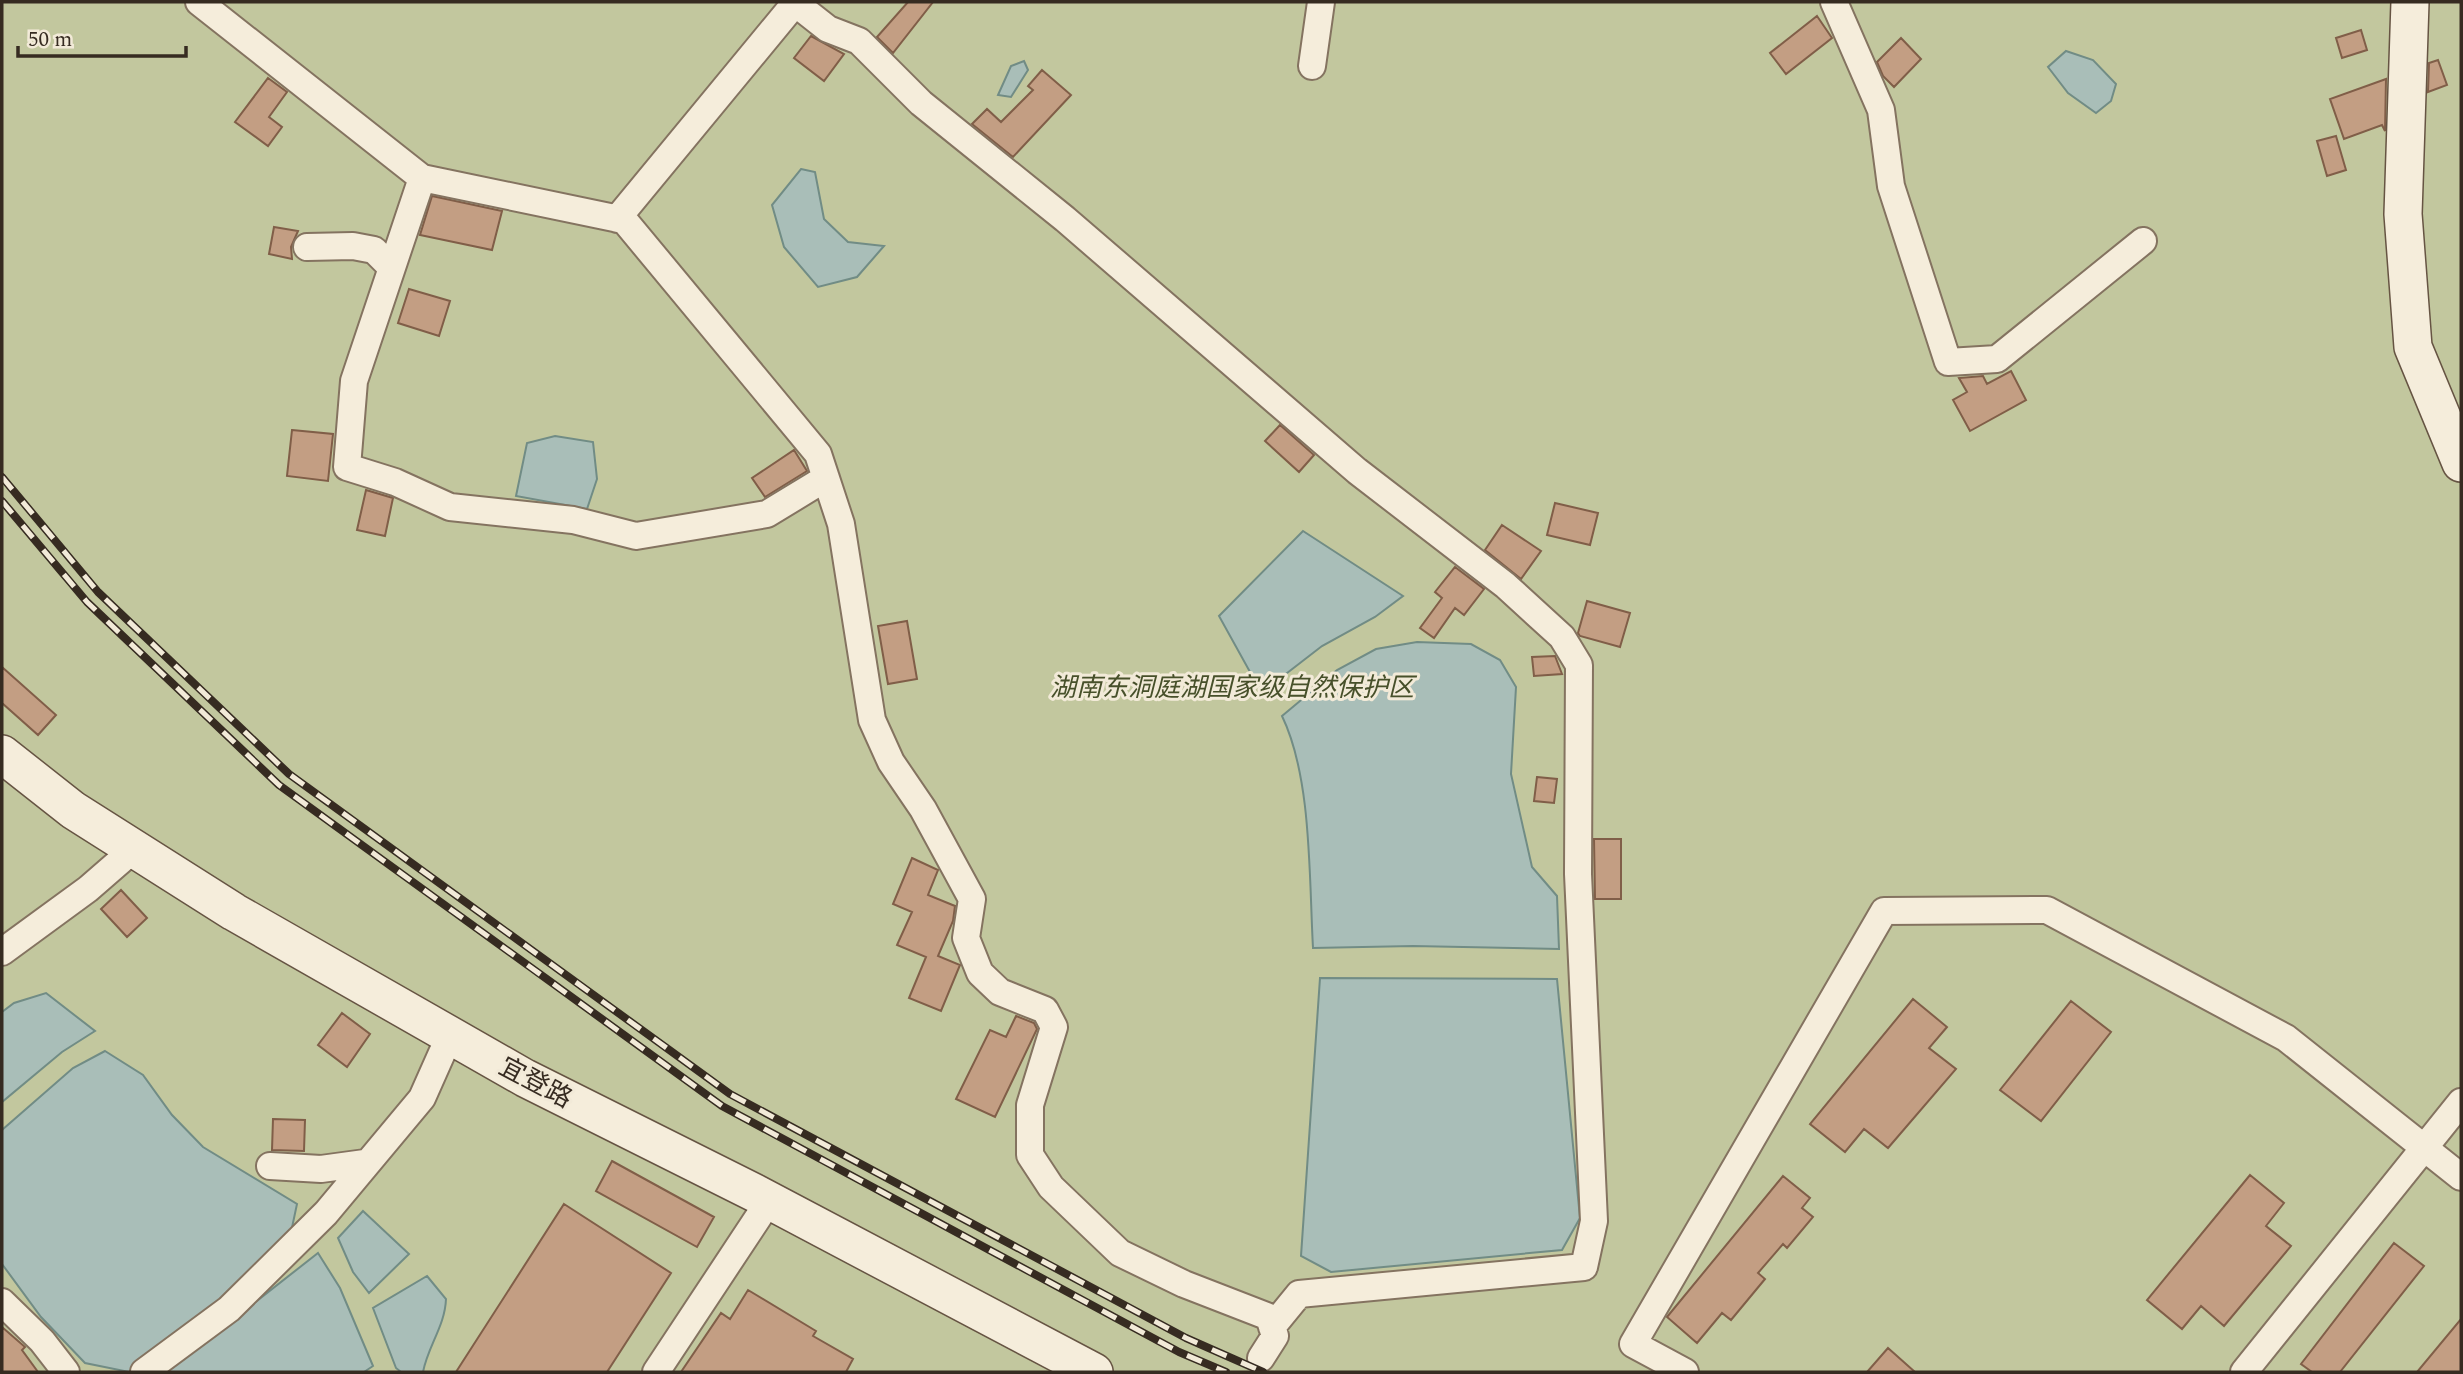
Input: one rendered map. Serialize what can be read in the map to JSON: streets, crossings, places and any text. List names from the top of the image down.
{
  "streets": {
    "street": ["宜登路"]
  },
  "parks": ["湖南东洞庭湖国家级自然保护区"],
  "scale_bar": "50 m"
}
